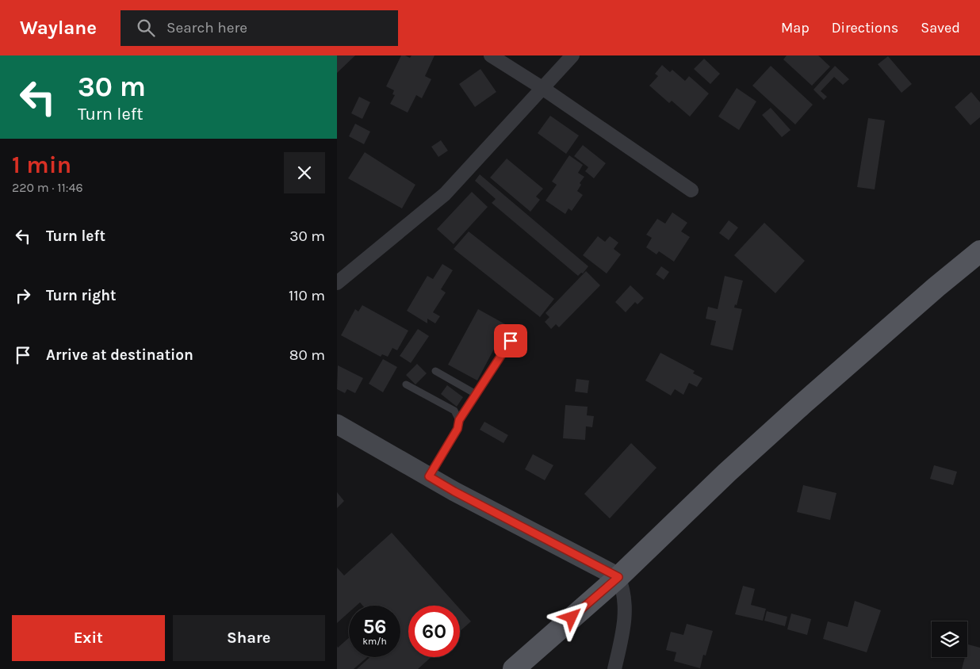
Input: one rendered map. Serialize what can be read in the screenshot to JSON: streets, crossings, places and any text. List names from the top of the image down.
{
  "page": {
    "header": "Waylane",
    "search": "Search here",
    "nav": ["Map", "Directions", "Saved"],
    "turn": ["30 m", "Turn left"],
    "heading": ["1 min", "220 m · 11:46"],
    "list": [
      {
        "name": "Turn left",
        "value": "30 m"
      },
      {
        "name": "Turn right",
        "value": "110 m"
      },
      {
        "name": "Arrive at destination",
        "value": "80 m"
      }
    ],
    "speed": "56 km/h",
    "limit": "60",
    "buttons": ["Exit", "Share"]
  }
}
